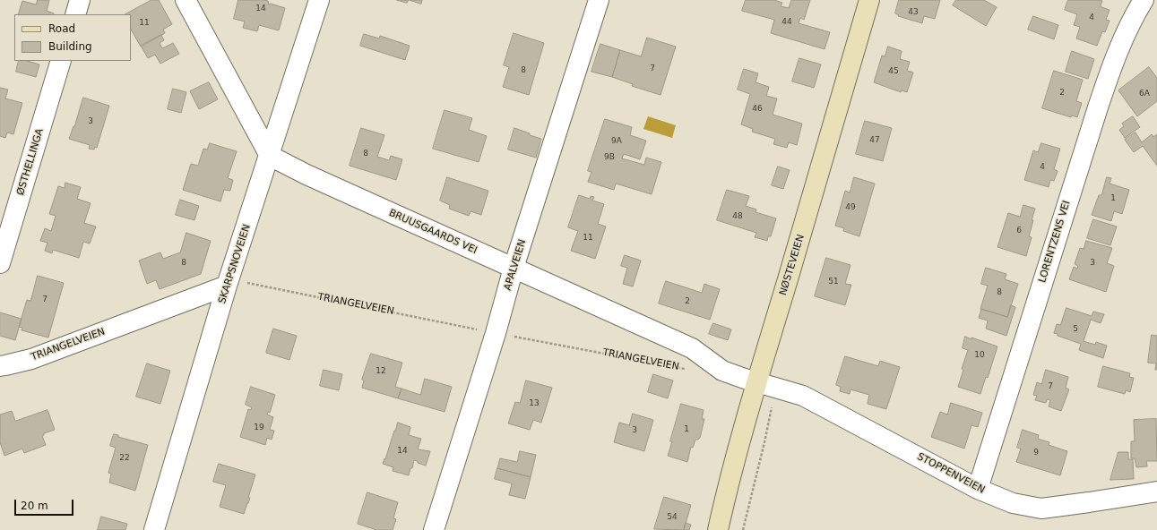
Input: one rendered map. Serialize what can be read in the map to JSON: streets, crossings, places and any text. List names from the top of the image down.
{
  "streets": {
    "main road": ["NØSTEVEIEN"],
    "street": [
      "ØSTHELLINGA",
      "BRUUSGAARDS VEI",
      "LORENTZENS VEI",
      "SKARPSNOVEIEN",
      "APALVEIEN",
      "TRIANGELVEIEN",
      "STOPPENVEIEN"
    ]
  },
  "crossings": [
    ["BRUUSGAARDS VEI", "SKARPSNOVEIEN"],
    ["BRUUSGAARDS VEI", "APALVEIEN"],
    ["BRUUSGAARDS VEI", "NØSTEVEIEN"],
    ["BRUUSGAARDS VEI", "STOPPENVEIEN"],
    ["LORENTZENS VEI", "STOPPENVEIEN"],
    ["SKARPSNOVEIEN", "TRIANGELVEIEN"],
    ["APALVEIEN", "TRIANGELVEIEN"],
    ["NØSTEVEIEN", "STOPPENVEIEN"]
  ],
  "house_numbers": [
    "14",
    "43",
    "4",
    "44",
    "11",
    "7",
    "8",
    "45",
    "2",
    "6A",
    "46",
    "3",
    "47",
    "9A",
    "8",
    "9B",
    "4",
    "1",
    "49",
    "48",
    "6",
    "11",
    "8",
    "3",
    "51",
    "8",
    "7",
    "2",
    "5",
    "10",
    "12",
    "7",
    "13",
    "19",
    "1",
    "3",
    "14",
    "9",
    "22",
    "54"
  ],
  "legend": ["Road", "Building"],
  "scale_bar": "20 m"
}
